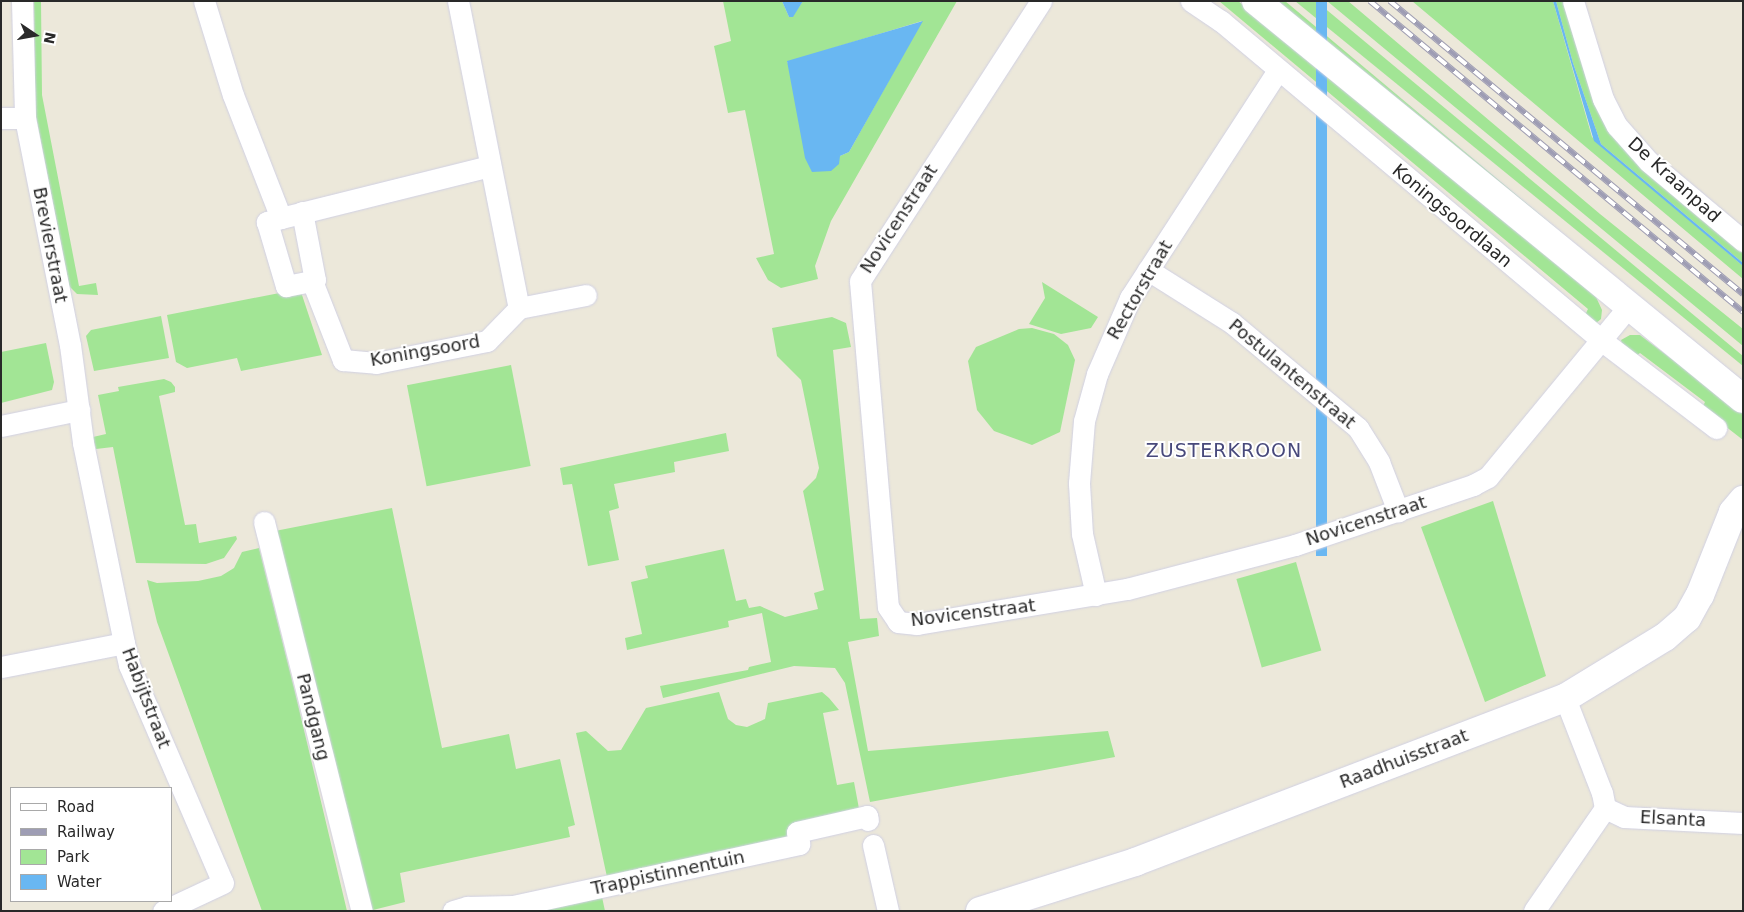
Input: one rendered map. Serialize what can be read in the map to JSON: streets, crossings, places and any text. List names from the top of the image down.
{
  "streets": {
    "street": [
      "De Kraanpad",
      "Koningsoordlaan",
      "Novicenstraat",
      "Brevierstraat",
      "Rectorstraat",
      "Koningsoord",
      "Postulantenstraat",
      "Habijtstraat",
      "Pandgang",
      "Raadhuisstraat",
      "Elsanta",
      "Trappistinnentuin"
    ]
  },
  "crossings": [
    ["Koningsoordlaan", "Novicenstraat"],
    ["Koningsoordlaan", "Rectorstraat"],
    ["Novicenstraat", "Rectorstraat"],
    ["Novicenstraat", "Postulantenstraat"],
    ["Brevierstraat", "Habijtstraat"],
    ["Rectorstraat", "Postulantenstraat"]
  ],
  "districts": ["ZUSTERKROON"],
  "legend": [
    "Road",
    "Railway",
    "Park",
    "Water"
  ],
  "north": "right"
}
